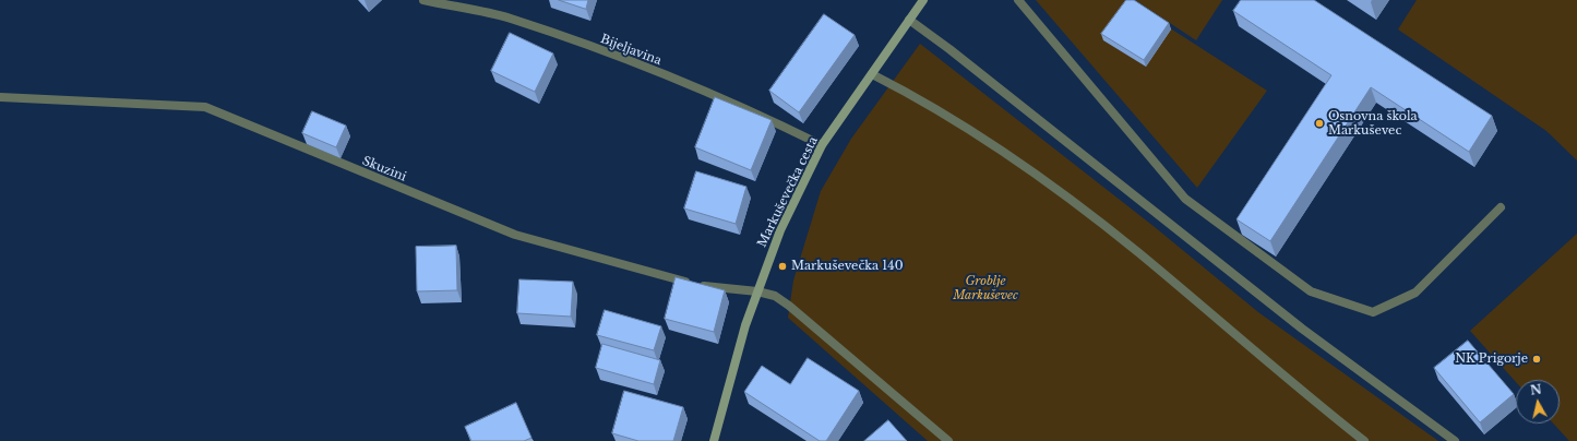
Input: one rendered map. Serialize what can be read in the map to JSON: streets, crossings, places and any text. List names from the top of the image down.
{
  "streets": {
    "main road": ["Markuševečka cesta"],
    "street": ["Bijeljavina", "Skuzini"]
  },
  "crossings": [
    ["Bijeljavina", "Markuševečka cesta"],
    ["Skuzini", "Markuševečka cesta"]
  ],
  "parks": ["Groblje Markuševec"],
  "places": ["Osnovna škola Markuševec", "Markuševečka 140", "NK Prigorje"],
  "north": "top"
}
